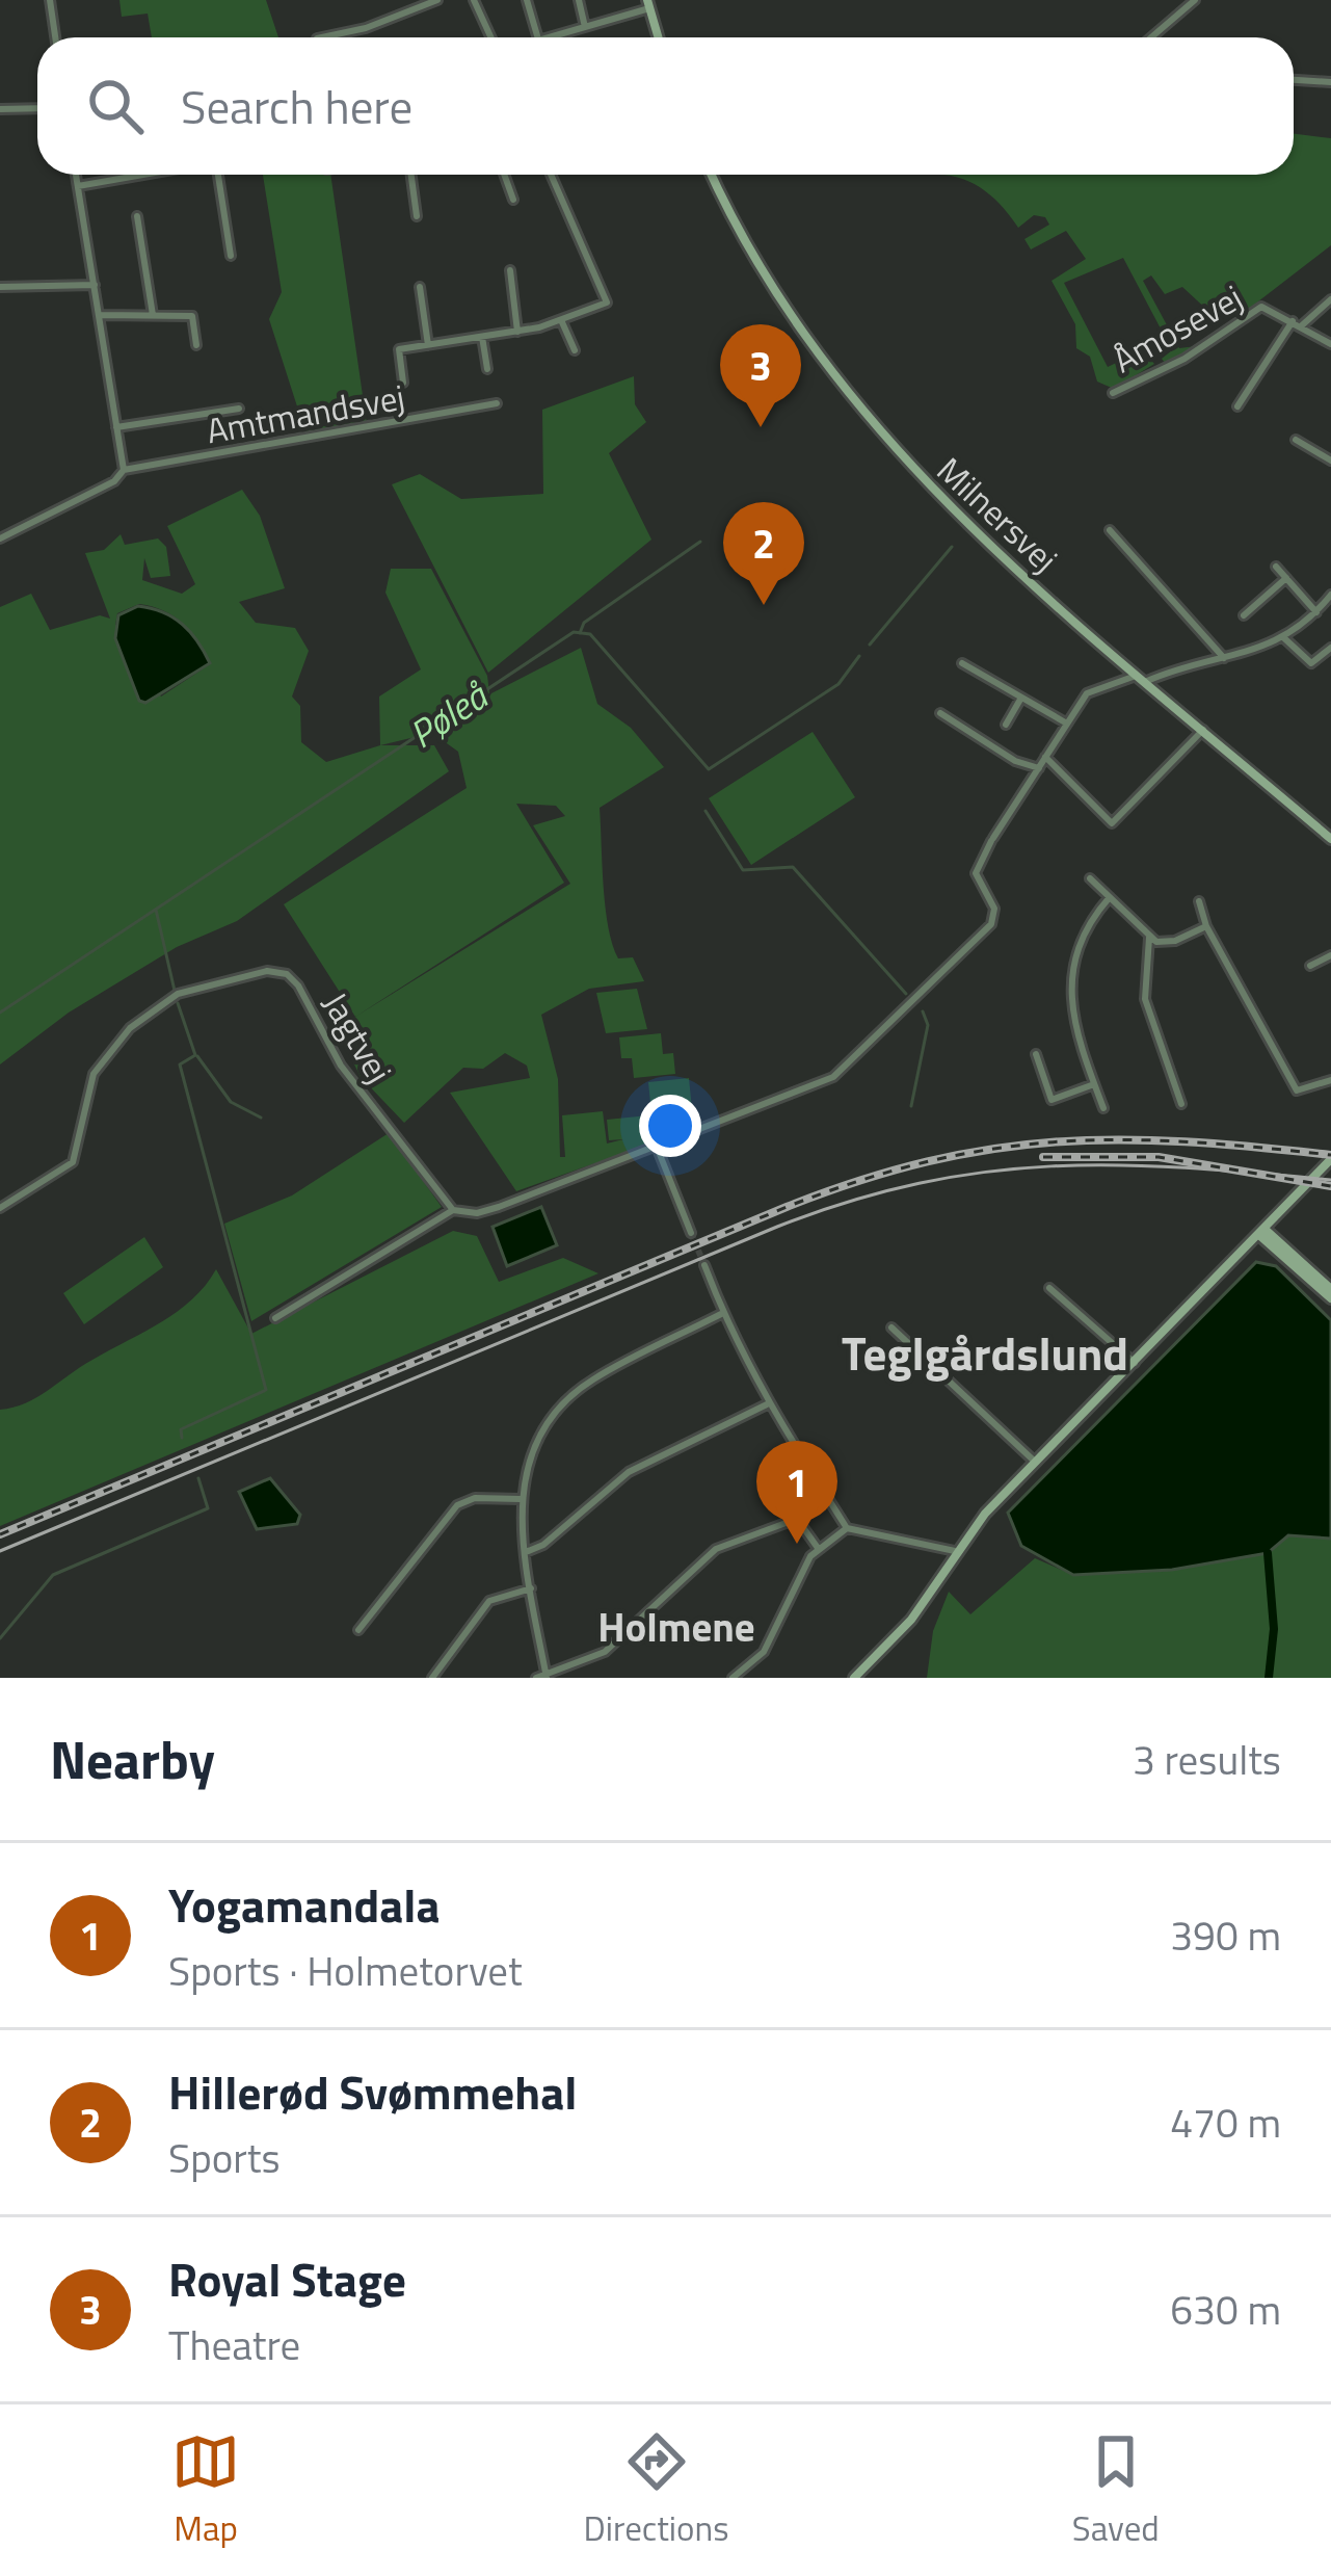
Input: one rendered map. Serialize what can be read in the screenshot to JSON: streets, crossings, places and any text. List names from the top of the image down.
{
  "streets": {
    "street": [
      "Åmosevej",
      "Amtmandsvej",
      "Milnersvej",
      "Jagtvej"
    ]
  },
  "districts": ["Teglgårdslund", "Holmene"],
  "water": ["Pøleå"],
  "page": {
    "search": "Search here",
    "pins": ["3", "2", "1"],
    "heading": ["Nearby", "3 results"],
    "list": [
      {
        "mark": "1",
        "name": "Yogamandala",
        "note": "Sports · Holmetorvet",
        "value": "390 m"
      },
      {
        "mark": "2",
        "name": "Hillerød Svømmehal",
        "note": "Sports",
        "value": "470 m"
      },
      {
        "mark": "3",
        "name": "Royal Stage",
        "note": "Theatre",
        "value": "630 m"
      }
    ],
    "nav": ["Map", "Directions", "Saved"]
  }
}
